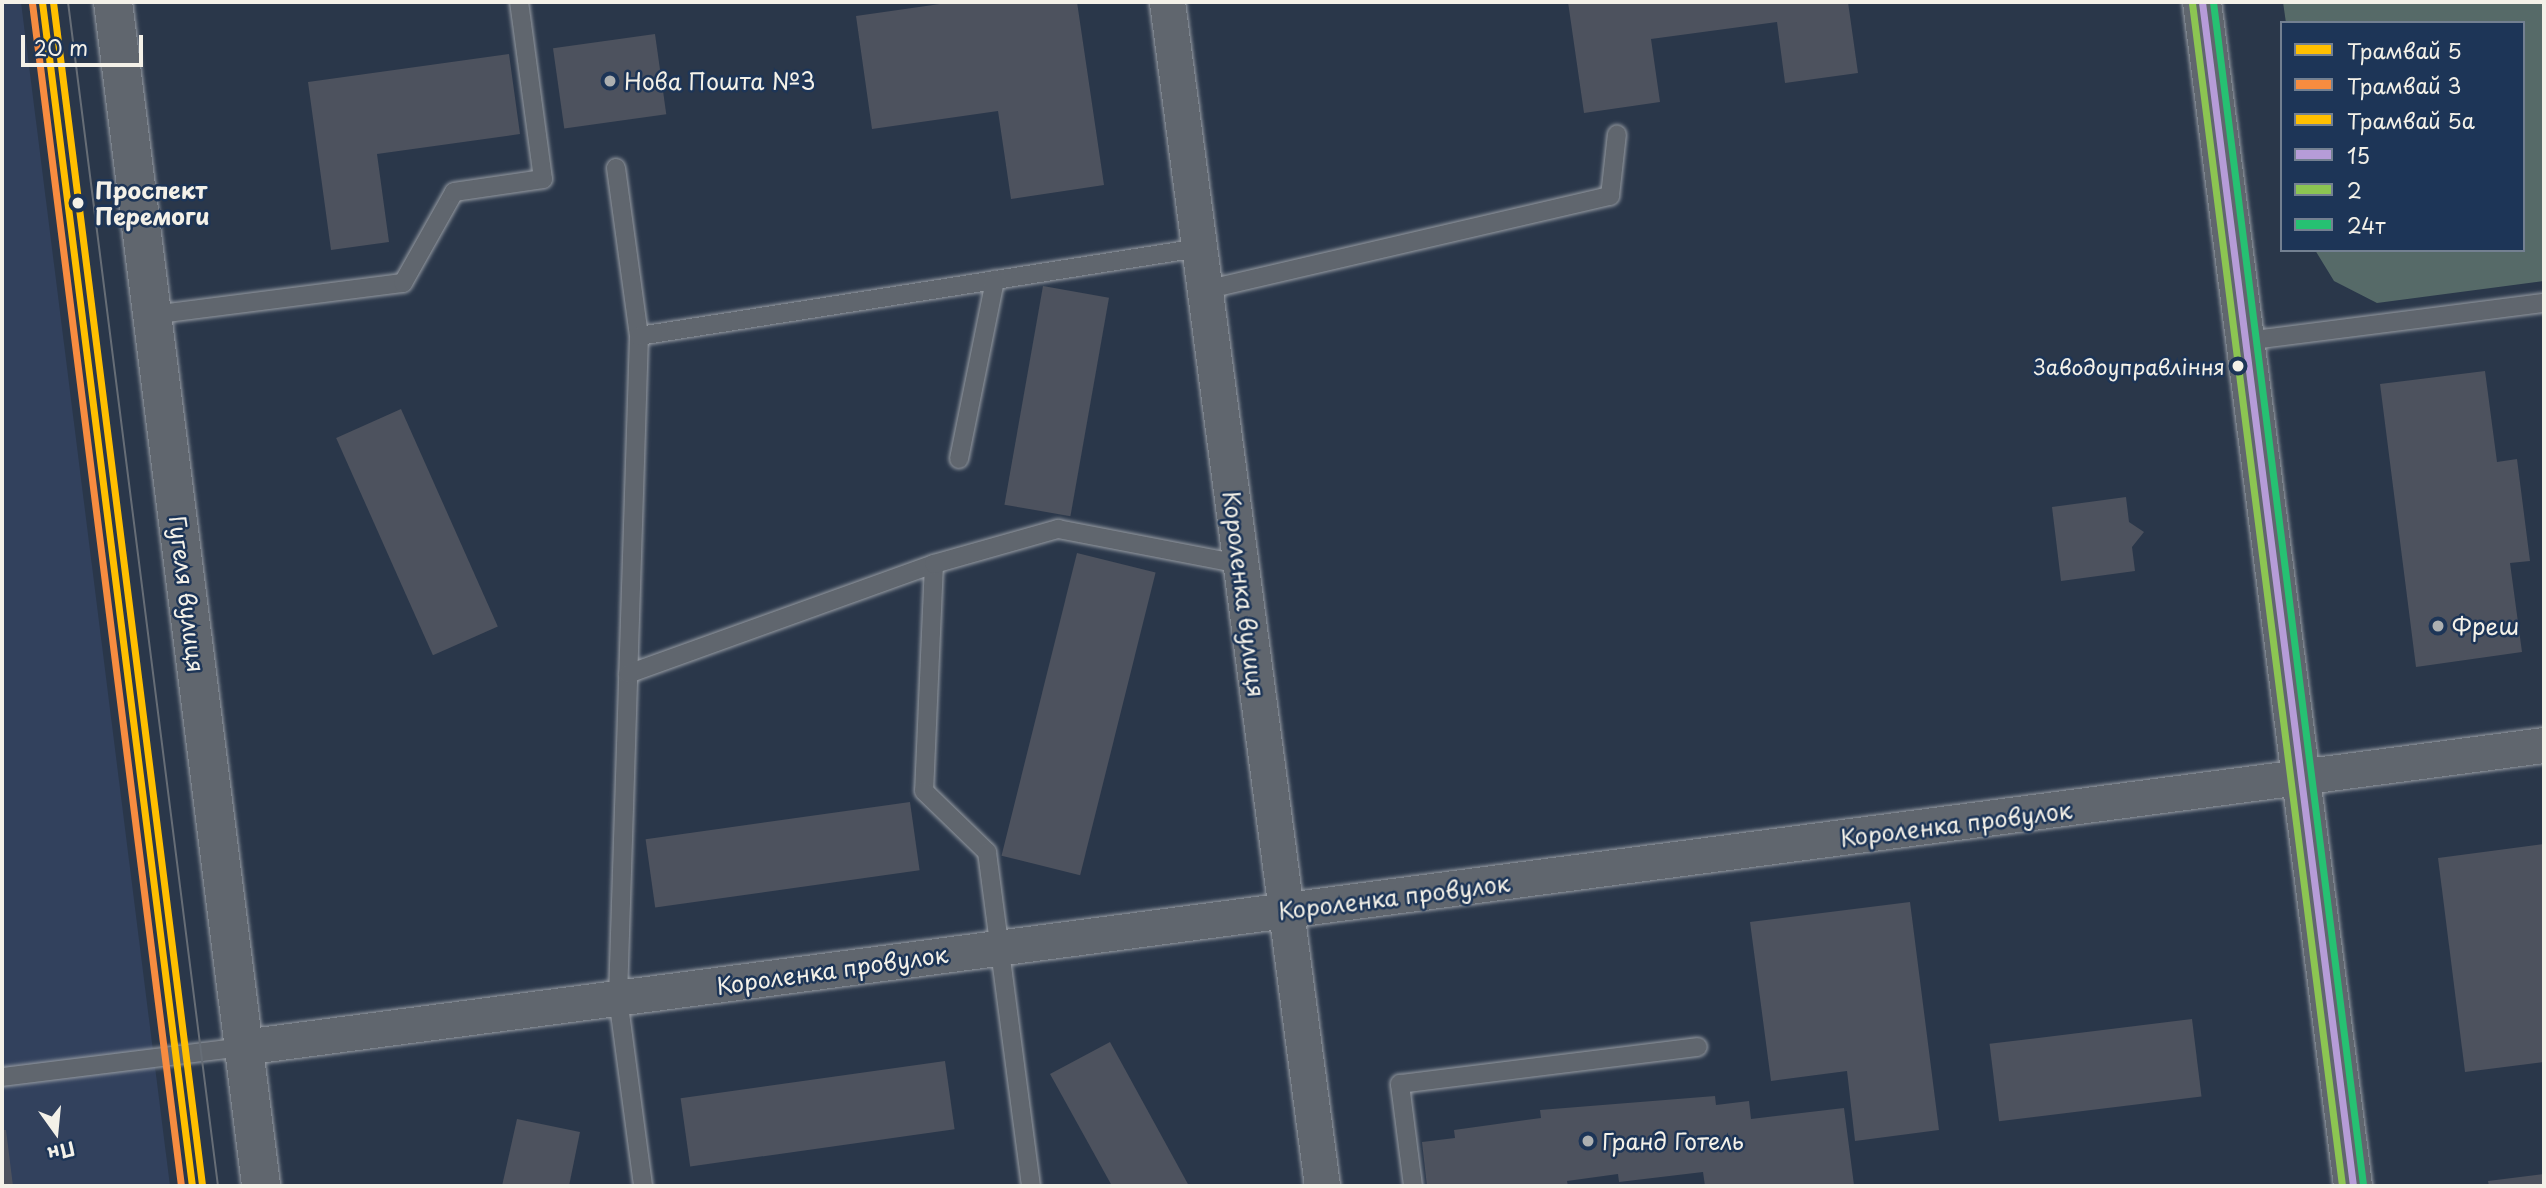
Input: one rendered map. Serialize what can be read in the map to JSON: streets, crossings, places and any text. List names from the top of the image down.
{
  "streets": {
    "street": ["Гугеля вулиця", "Короленка вулиця", "Короленка провулок"]
  },
  "crossings": [
    ["Гугеля вулиця", "Короленка провулок"],
    ["Короленка вулиця", "Короленка провулок"]
  ],
  "places": [
    "Нова Пошта №3",
    "Проспект Перемоги",
    "Заводоуправління",
    "Фреш",
    "Гранд Готель"
  ],
  "lines": [
    "tram line 5",
    "tram line 5а",
    "transit line 15",
    "transit line 24т",
    "tram line 3",
    "transit line 2"
  ],
  "legend": [
    "Трамвай 5",
    "Трамвай 3",
    "Трамвай 5а",
    "15",
    "2",
    "24т"
  ],
  "scale_bar": "20 m",
  "north": "bottom"
}
